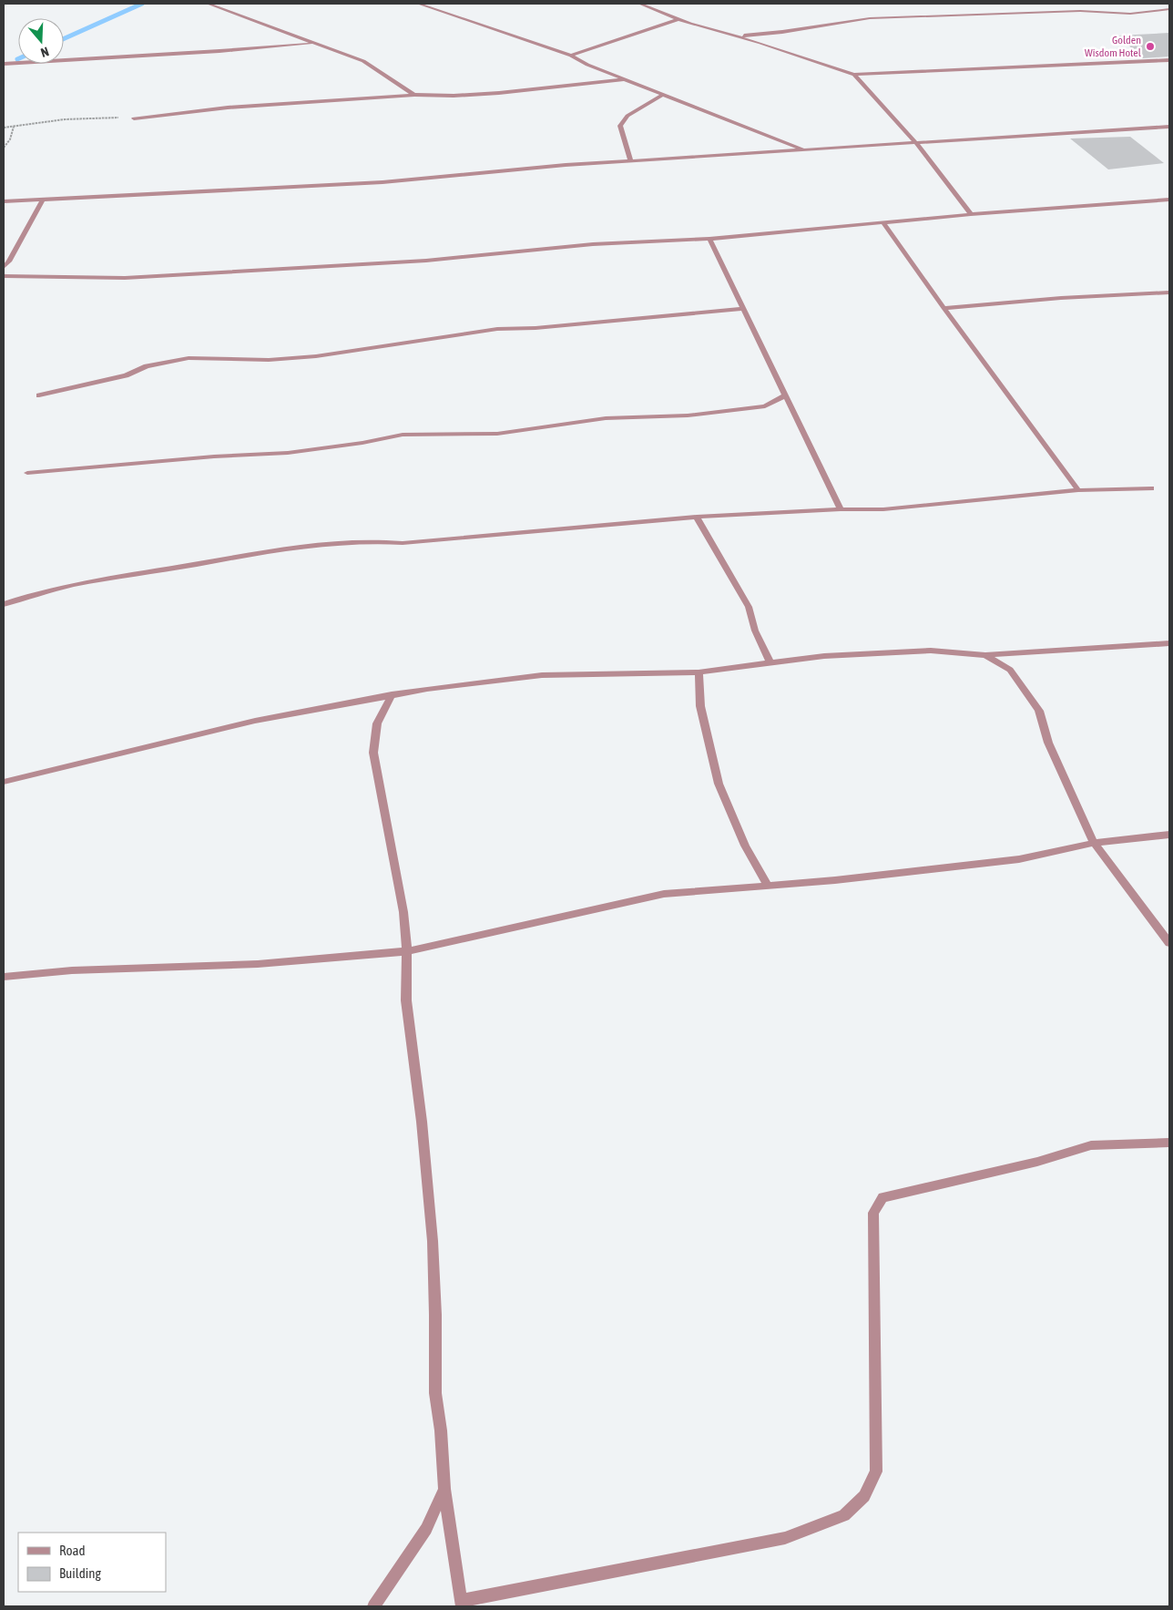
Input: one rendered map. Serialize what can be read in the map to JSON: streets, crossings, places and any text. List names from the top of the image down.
{
  "places": ["Golden Wisdom Hotel"],
  "legend": ["Road", "Building"],
  "north": "bottom"
}
